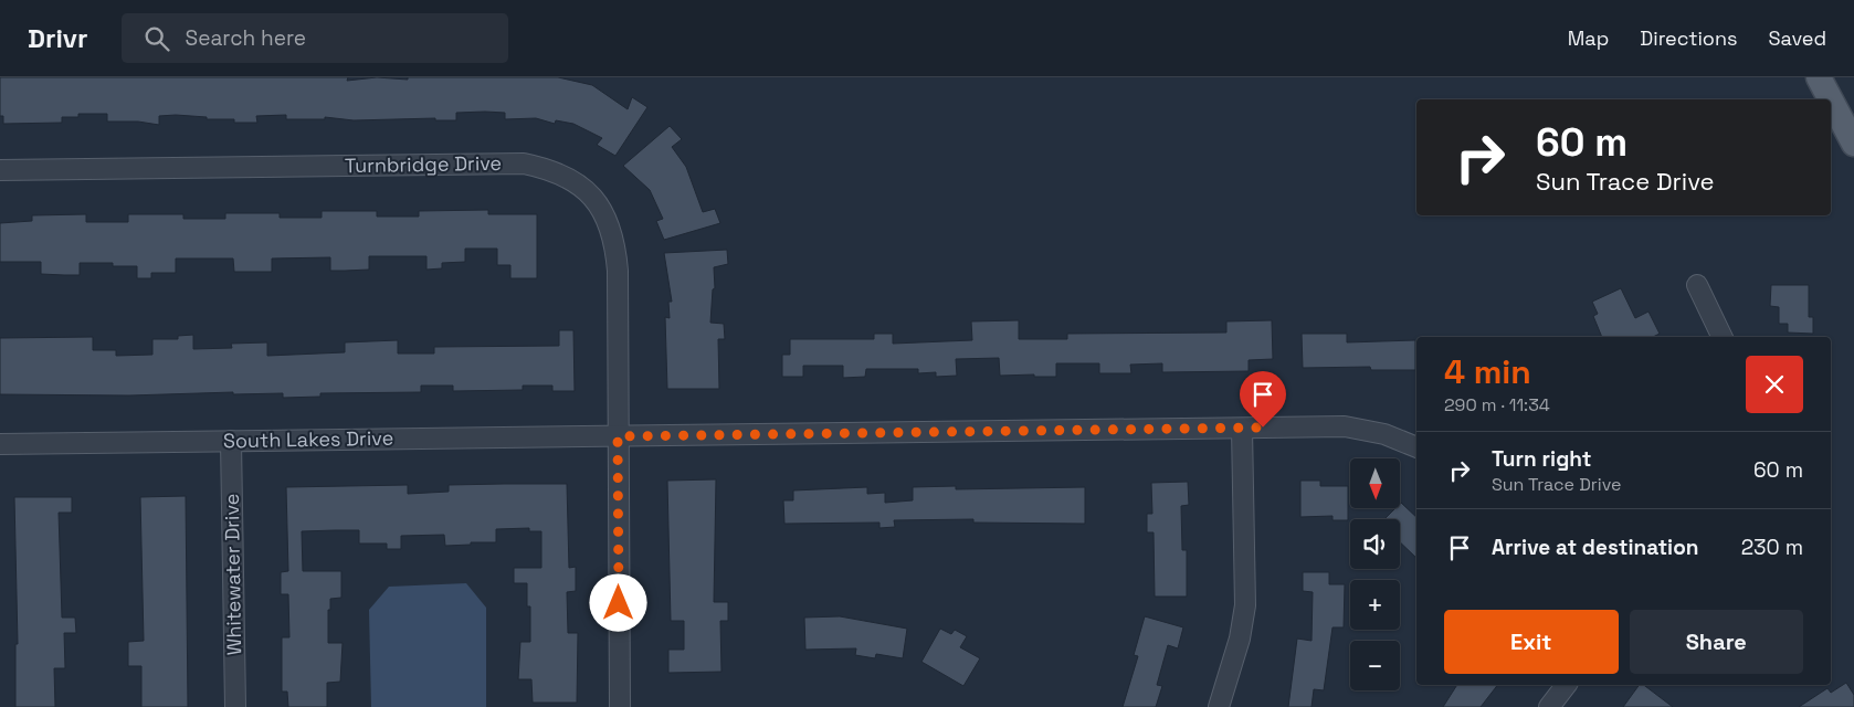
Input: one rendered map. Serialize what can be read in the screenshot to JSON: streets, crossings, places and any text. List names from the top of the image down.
{
  "streets": {
    "street": ["Turnbridge Drive", "South Lakes Drive", "Whitewater Drive"]
  },
  "crossings": [
    ["Turnbridge Drive", "South Lakes Drive"],
    ["South Lakes Drive", "Whitewater Drive"]
  ],
  "north": "bottom",
  "page": {
    "header": "Drivr",
    "search": "Search here",
    "nav": ["Map", "Directions", "Saved"],
    "turn": ["60 m", "Sun Trace Drive"],
    "heading": ["4 min", "290 m · 11:34"],
    "list": [
      {
        "name": "Turn right",
        "note": "Sun Trace Drive",
        "value": "60 m"
      },
      {
        "name": "Arrive at destination",
        "value": "230 m"
      }
    ],
    "map_buttons": ["+", "−"],
    "buttons": ["Exit", "Share"]
  }
}
